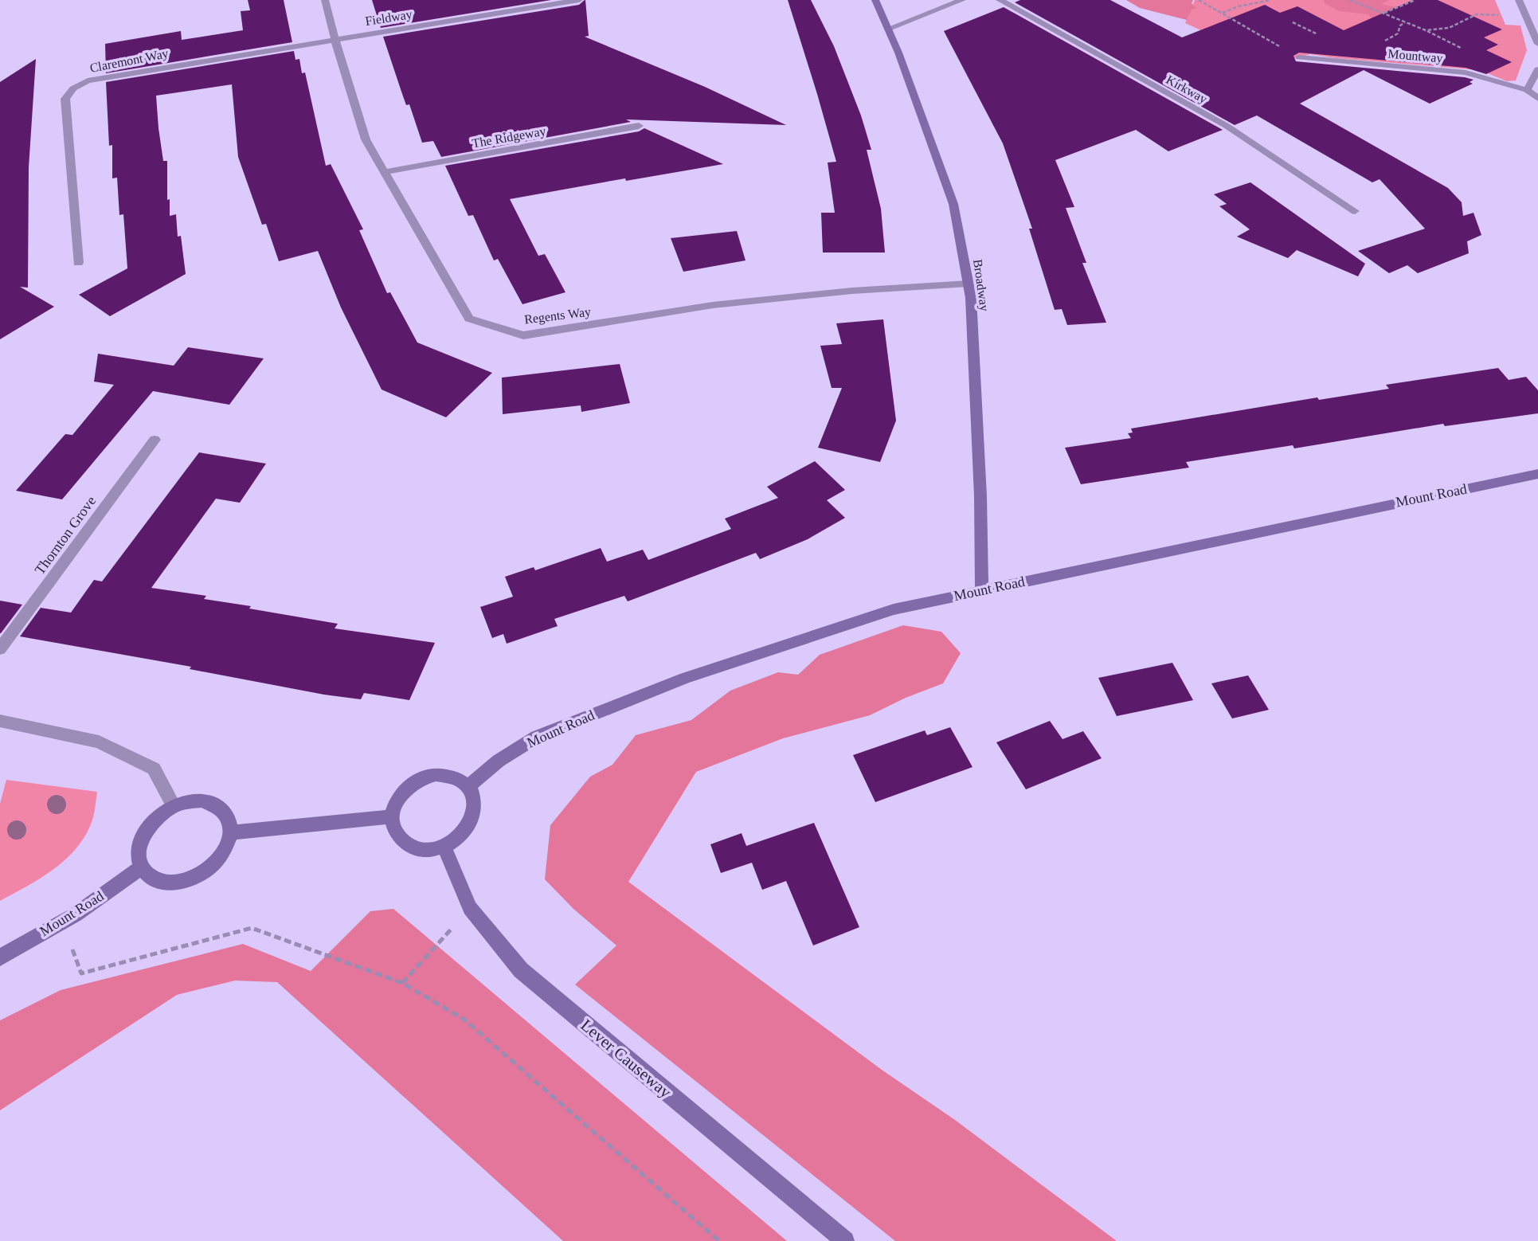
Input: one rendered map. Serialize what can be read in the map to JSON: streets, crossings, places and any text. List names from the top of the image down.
{
  "streets": {
    "main road": ["Broadway", "Mount Road", "Lever Causeway"],
    "street": [
      "Fieldway",
      "Mountway",
      "Claremont Way",
      "Kirkway",
      "The Ridgeway",
      "Regents Way",
      "Thornton Grove"
    ]
  },
  "crossings": [
    ["Fieldway", "Claremont Way"],
    ["Fieldway", "Regents Way"],
    ["Claremont Way", "Regents Way"],
    ["The Ridgeway", "Regents Way"],
    ["Broadway", "Regents Way"],
    ["Broadway", "Mount Road"],
    ["Mount Road", "Lever Causeway"]
  ]
}
